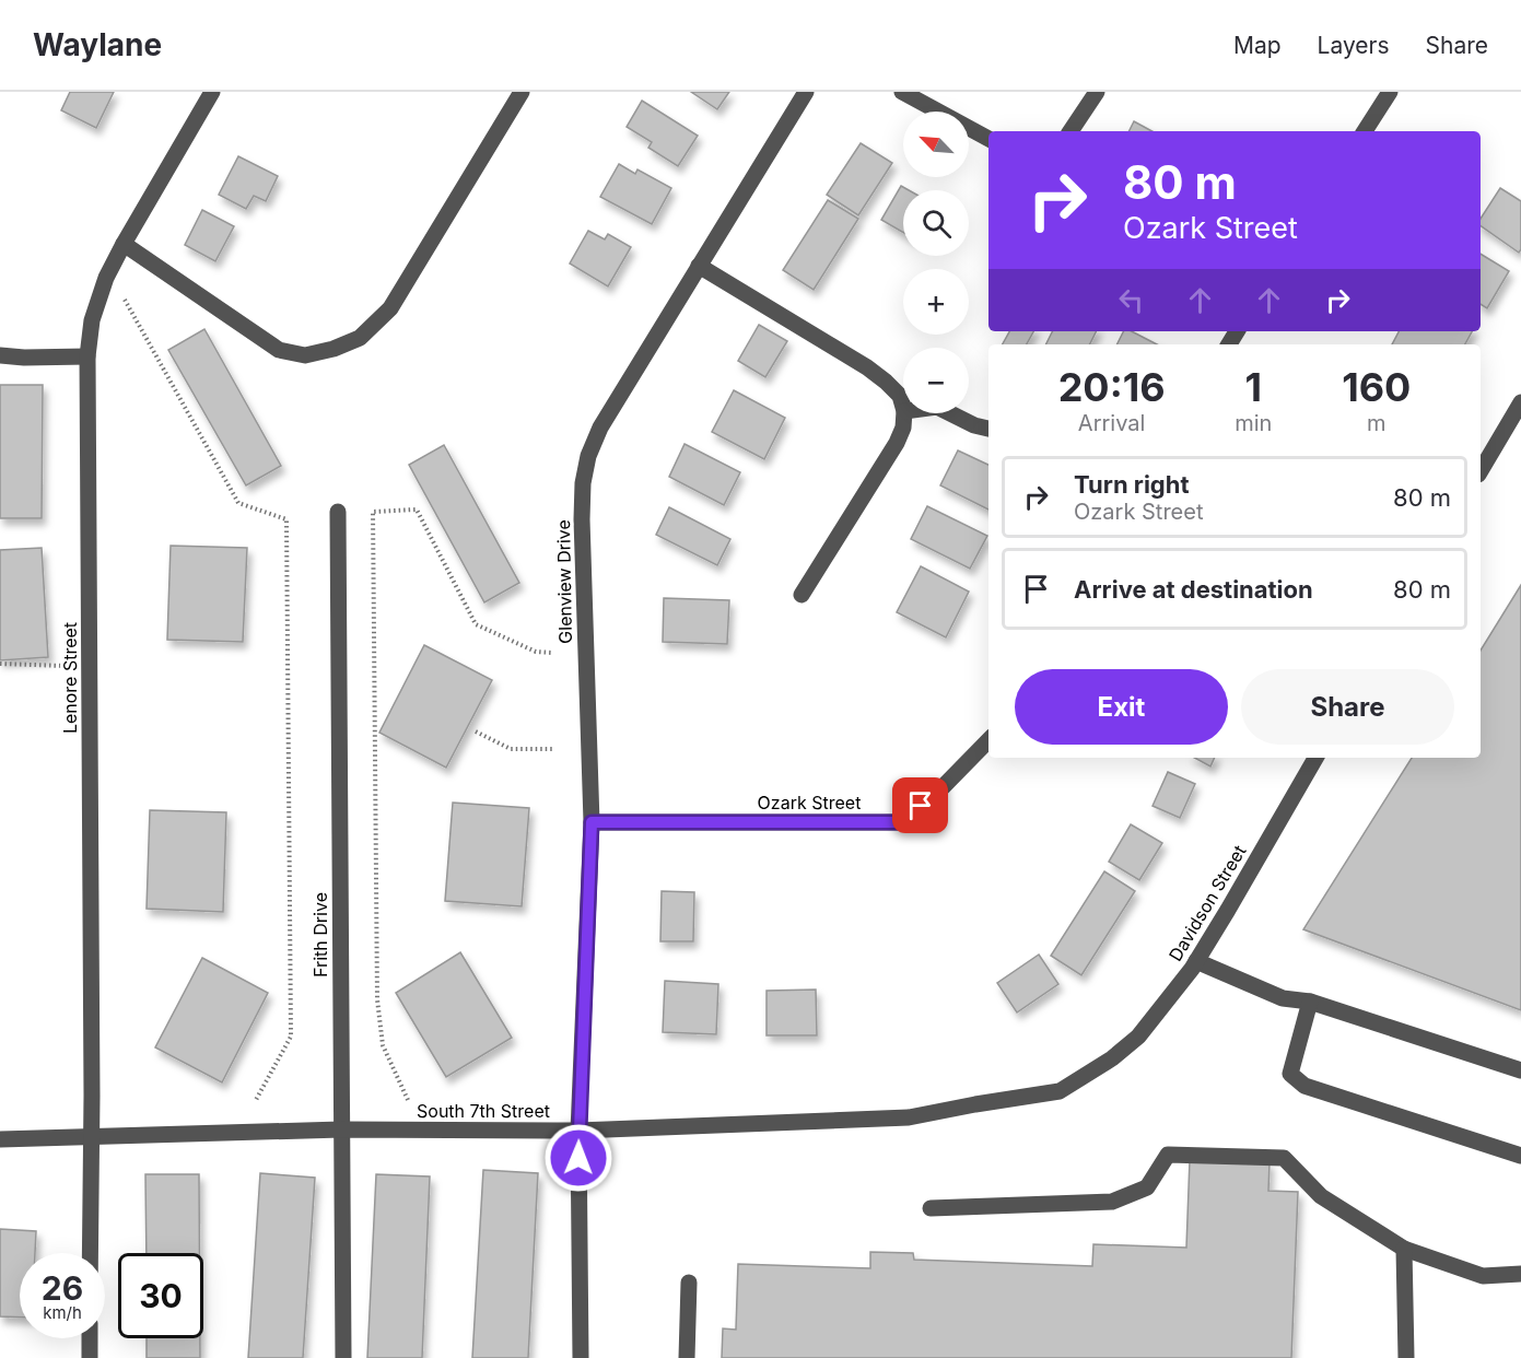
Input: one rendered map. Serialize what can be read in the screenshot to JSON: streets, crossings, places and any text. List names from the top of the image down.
{
  "streets": {
    "street": [
      "Glenview Drive",
      "Lenore Street",
      "Ozark Street",
      "Davidson Street",
      "Frith Drive",
      "South 7th Street"
    ]
  },
  "crossings": [
    ["Glenview Drive", "Ozark Street"],
    ["Glenview Drive", "South 7th Street"],
    ["Lenore Street", "South 7th Street"],
    ["Davidson Street", "South 7th Street"],
    ["Frith Drive", "South 7th Street"]
  ],
  "north": "top left",
  "page": {
    "header": "Waylane",
    "nav": ["Map", "Layers", "Share"],
    "map_buttons": ["+", "−"],
    "turn": ["80 m", "Ozark Street"],
    "eta": [
      "20:16",
      "Arrival",
      "1",
      "min",
      "160",
      "m"
    ],
    "list": [
      {
        "name": "Turn right",
        "note": "Ozark Street",
        "value": "80 m"
      },
      {
        "name": "Arrive at destination",
        "value": "80 m"
      }
    ],
    "buttons": ["Exit", "Share"],
    "speed": "26 km/h",
    "limit": "30"
  }
}
